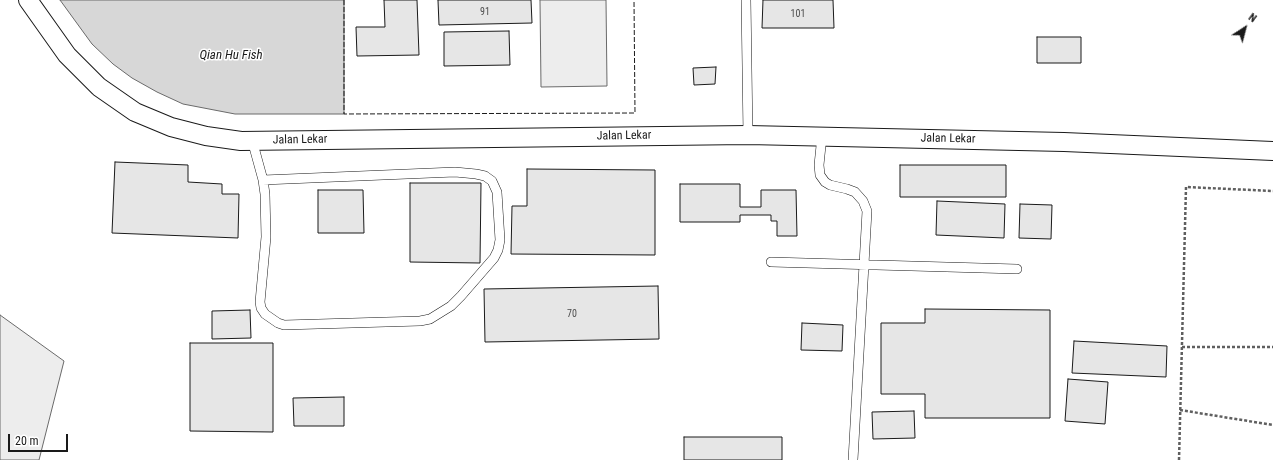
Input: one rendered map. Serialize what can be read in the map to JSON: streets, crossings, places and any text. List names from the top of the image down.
{
  "streets": {
    "street": ["Jalan Lekar"]
  },
  "water": ["Qian Hu Fish"],
  "house_numbers": ["91", "101", "70"],
  "scale_bar": "20 m",
  "north": "top right"
}
